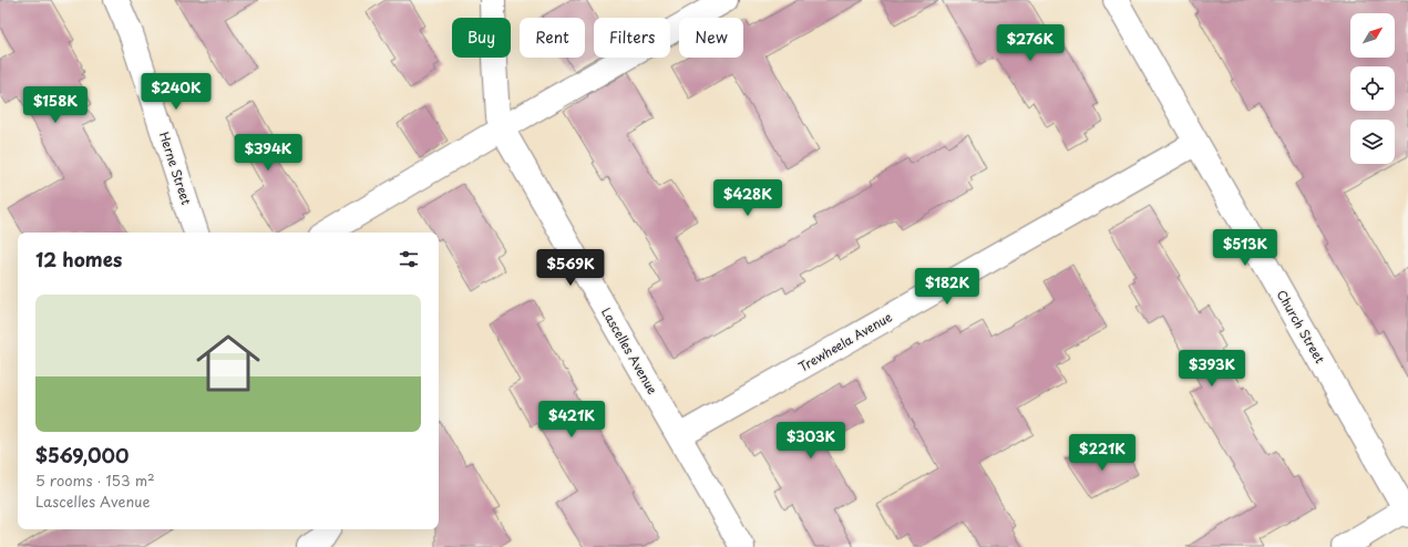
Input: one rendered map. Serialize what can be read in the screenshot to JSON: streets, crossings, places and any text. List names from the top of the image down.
{
  "streets": {
    "street": [
      "Herne Street",
      "Church Street",
      "Trewheela Avenue",
      "Lascelles Avenue"
    ]
  },
  "crossings": [
    ["Church Street", "Trewheela Avenue"],
    ["Trewheela Avenue", "Lascelles Avenue"]
  ],
  "north": "top right",
  "page": {
    "chip": [
      "Buy",
      "Rent",
      "Filters",
      "New"
    ],
    "price": [
      "$276K",
      "$240K",
      "$158K",
      "$394K",
      "$428K",
      "$513K",
      "$569K",
      "$182K",
      "$393K",
      "$421K",
      "$303K",
      "$221K"
    ],
    "heading": "12 homes",
    "list": [
      {
        "name": "$569,000",
        "note": "5 rooms · 153 m² · Lascelles Avenue"
      }
    ]
  }
}
